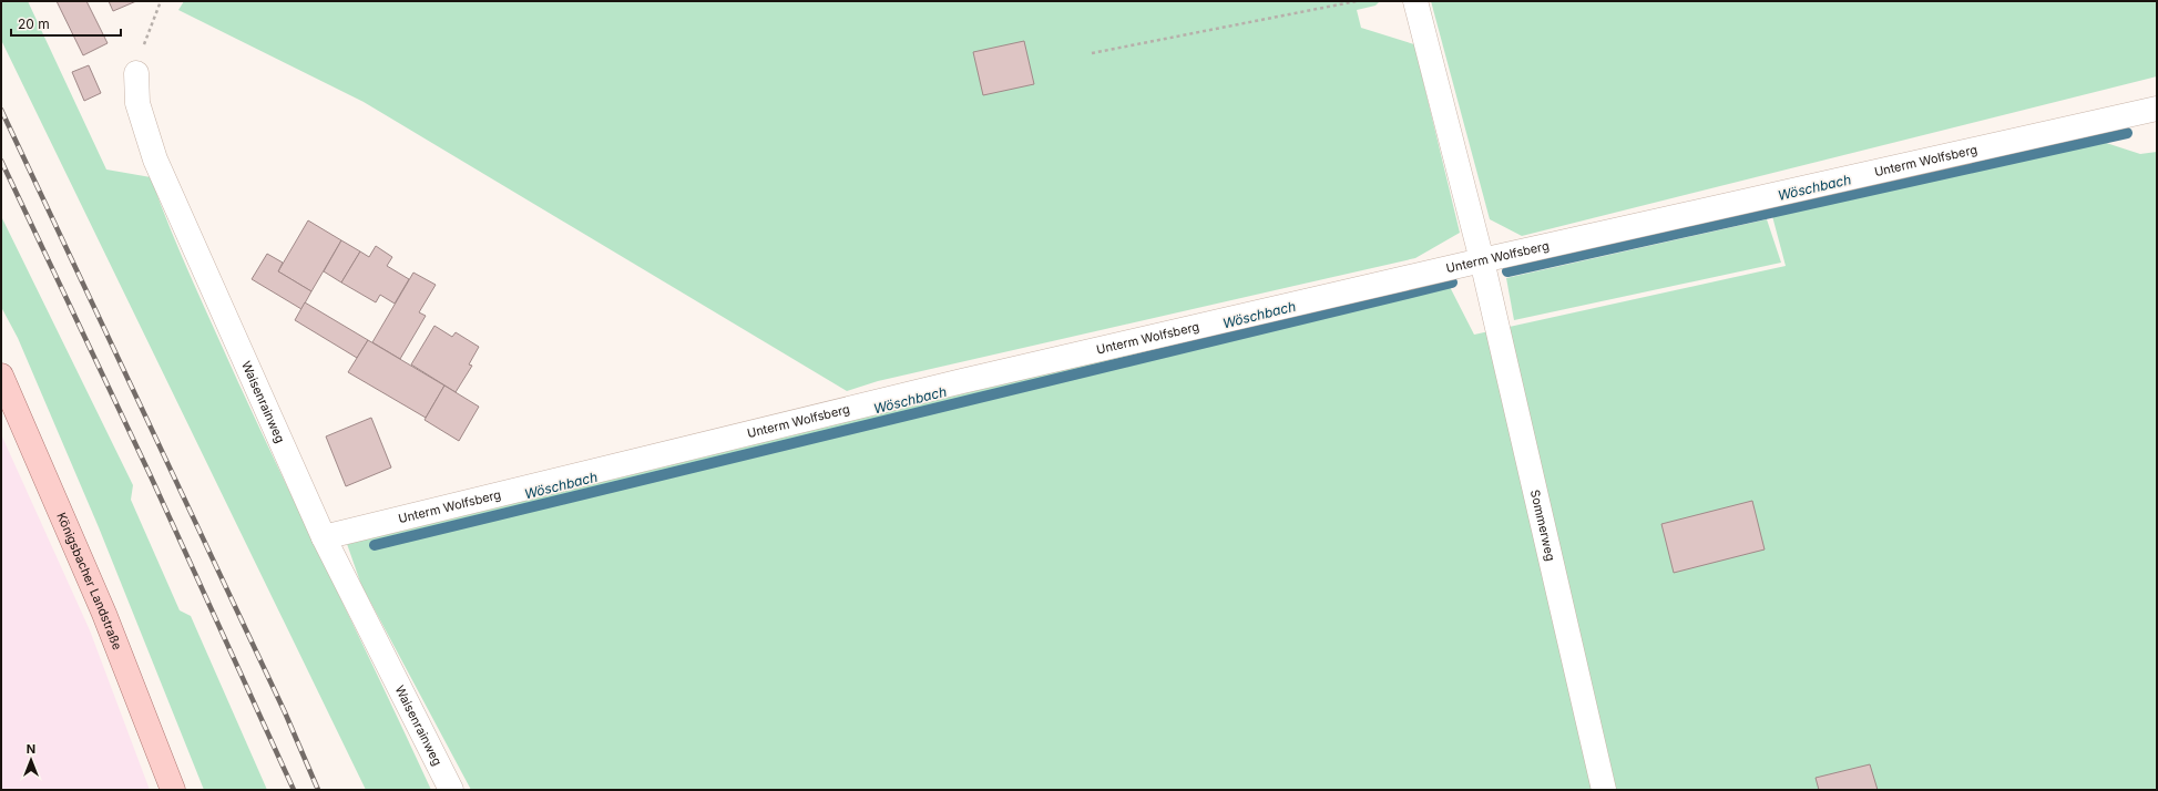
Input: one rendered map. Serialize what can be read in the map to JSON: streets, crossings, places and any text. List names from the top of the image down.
{
  "streets": {
    "main road": ["Königsbacher Landstraße"],
    "street": ["Unterm Wolfsberg", "Waisenrainweg", "Sommerweg"]
  },
  "crossings": [
    ["Unterm Wolfsberg", "Waisenrainweg"],
    ["Unterm Wolfsberg", "Sommerweg"]
  ],
  "water": ["Wöschbach"],
  "scale_bar": "20 m",
  "north": "top"
}
